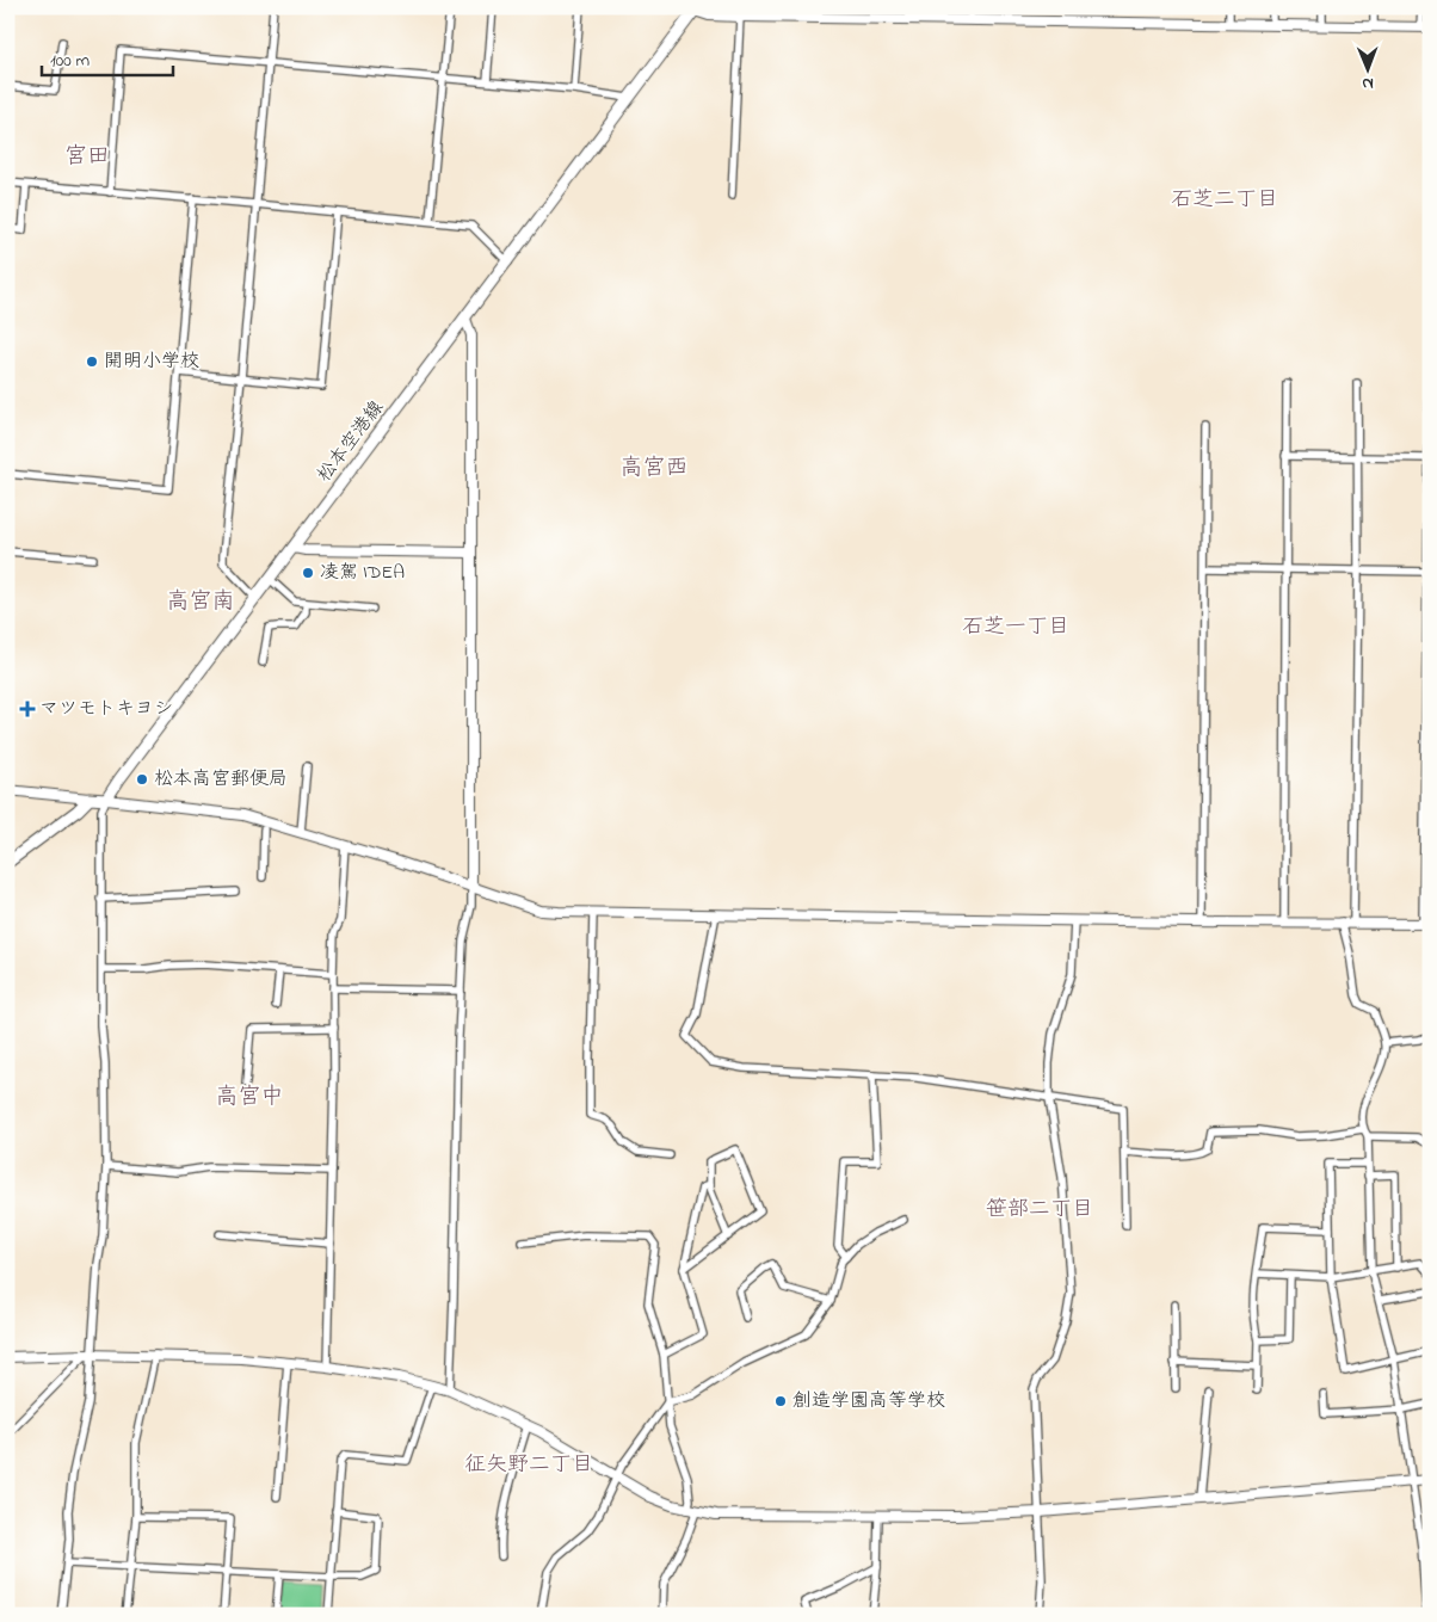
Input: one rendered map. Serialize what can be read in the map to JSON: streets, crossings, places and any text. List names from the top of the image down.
{
  "streets": {
    "main road": ["松本空港線"]
  },
  "districts": [
    "宮田",
    "石芝二丁目",
    "高宮西",
    "高宮南",
    "石芝一丁目",
    "高宮中",
    "笹部二丁目",
    "征矢野二丁目"
  ],
  "places": {
    "other": [
      "開明小学校",
      "凌駕 IDEA",
      "松本高宮郵便局",
      "創造学園高等学校"
    ],
    "health": ["マツモトキヨシ"]
  },
  "scale_bar": "100 m",
  "north": "bottom"
}
